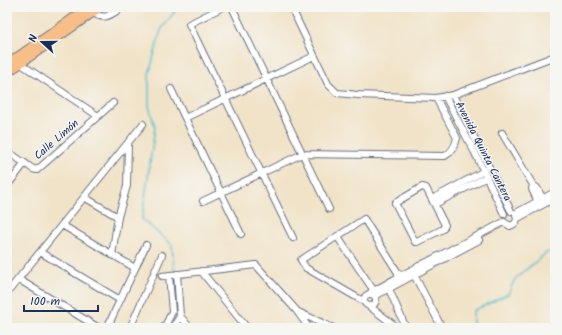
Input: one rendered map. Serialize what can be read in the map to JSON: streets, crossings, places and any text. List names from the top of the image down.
{
  "streets": {
    "street": ["Calle Limón", "Avenida Quinta Cantera"]
  },
  "scale_bar": "100 m",
  "north": "left"
}
